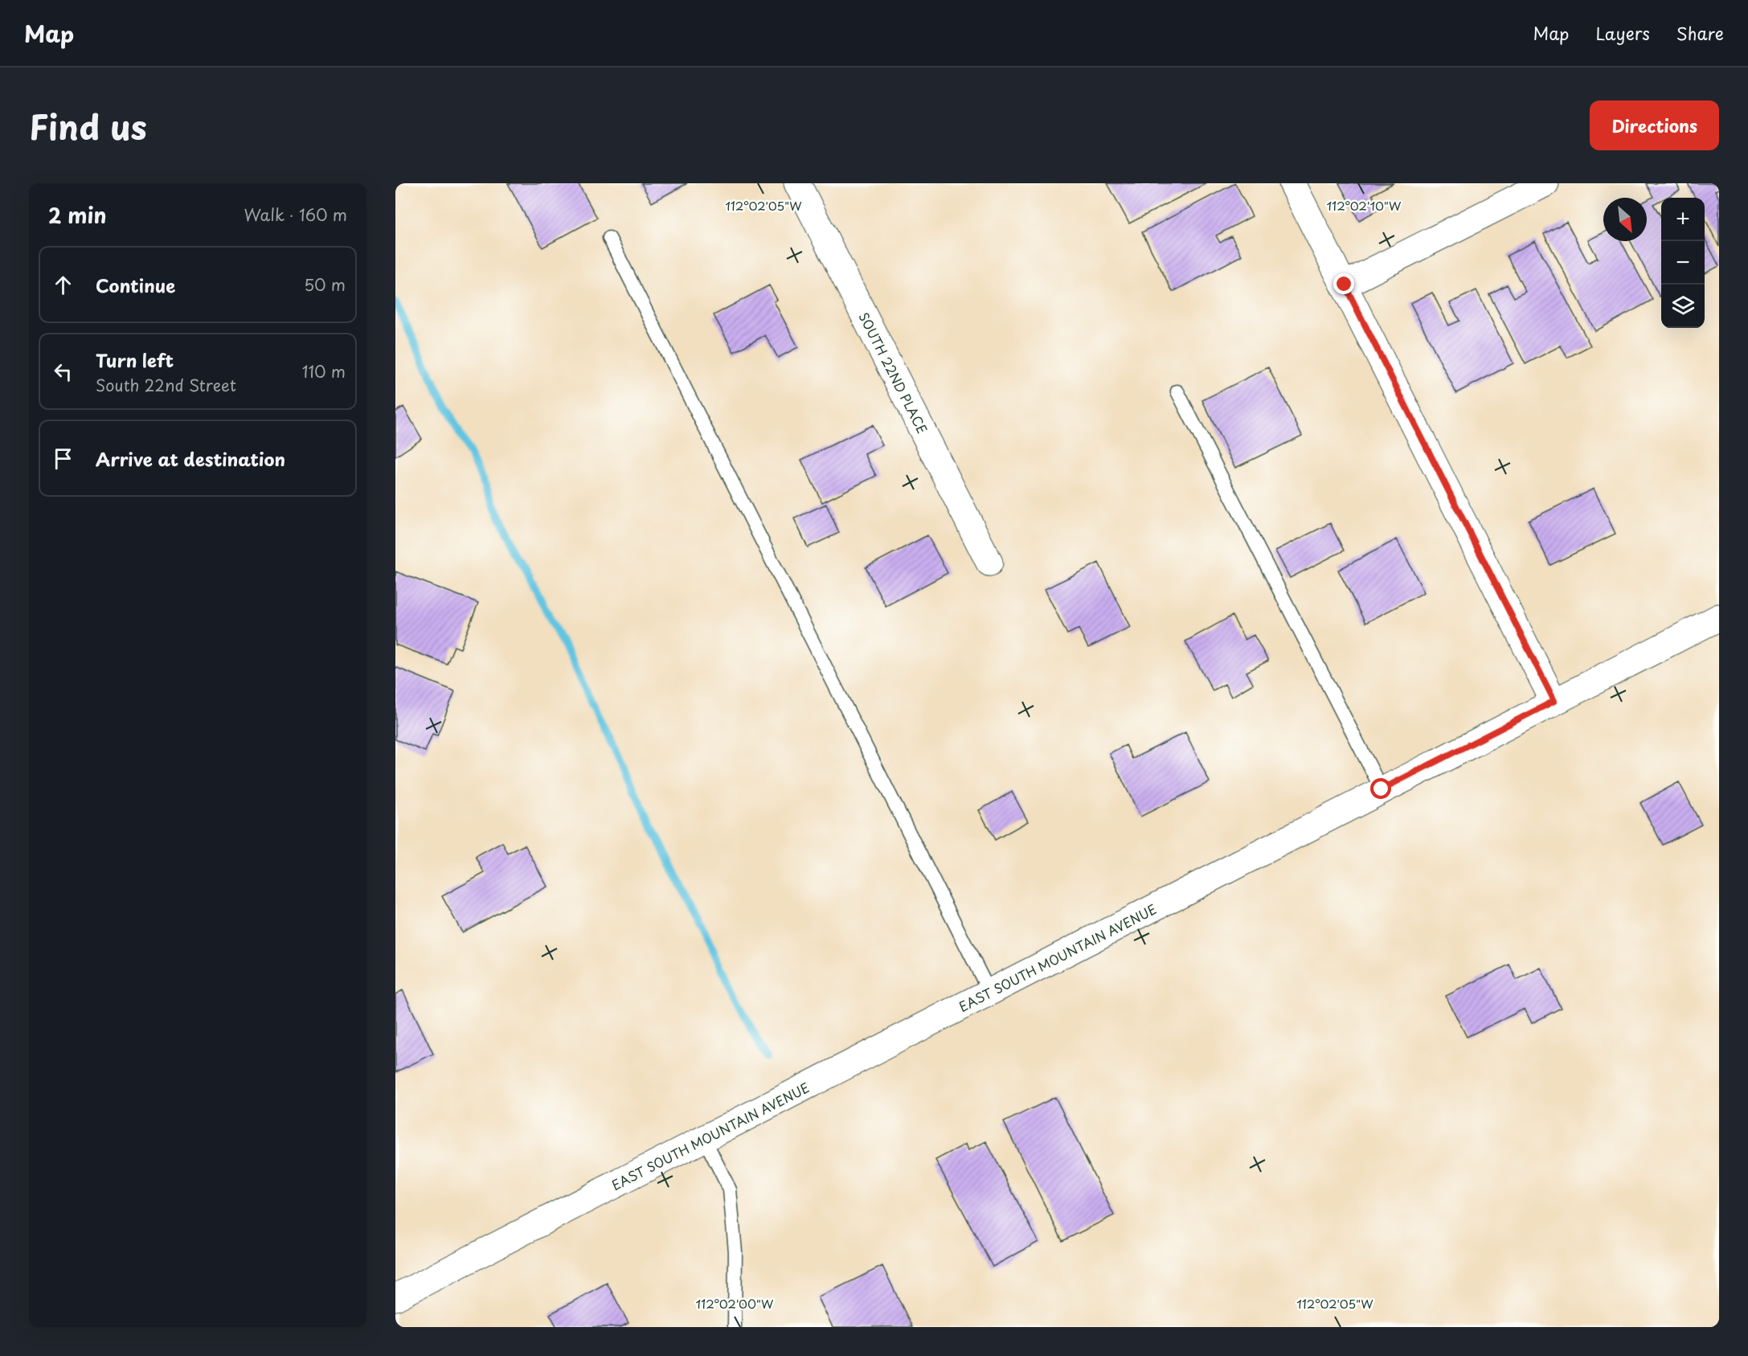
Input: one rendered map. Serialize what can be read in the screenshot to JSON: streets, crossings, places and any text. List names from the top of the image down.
{
  "streets": {
    "street": ["SOUTH 22ND PLACE", "EAST SOUTH MOUNTAIN AVENUE"]
  },
  "north": "bottom right",
  "page": {
    "header": "Map",
    "nav": ["Map", "Layers", "Share"],
    "title": "Find us",
    "buttons": "Directions",
    "heading": ["2 min", "Walk · 160 m"],
    "map_buttons": ["+", "−"],
    "list": [
      ["Continue", "50 m"],
      ["Turn left", "South 22nd Street", "110 m"],
      "Arrive at destination"
    ]
  },
  "coordinates": ["112°02'05\"W", "112°02'10\"W", "112°02'00\"W"]
}
